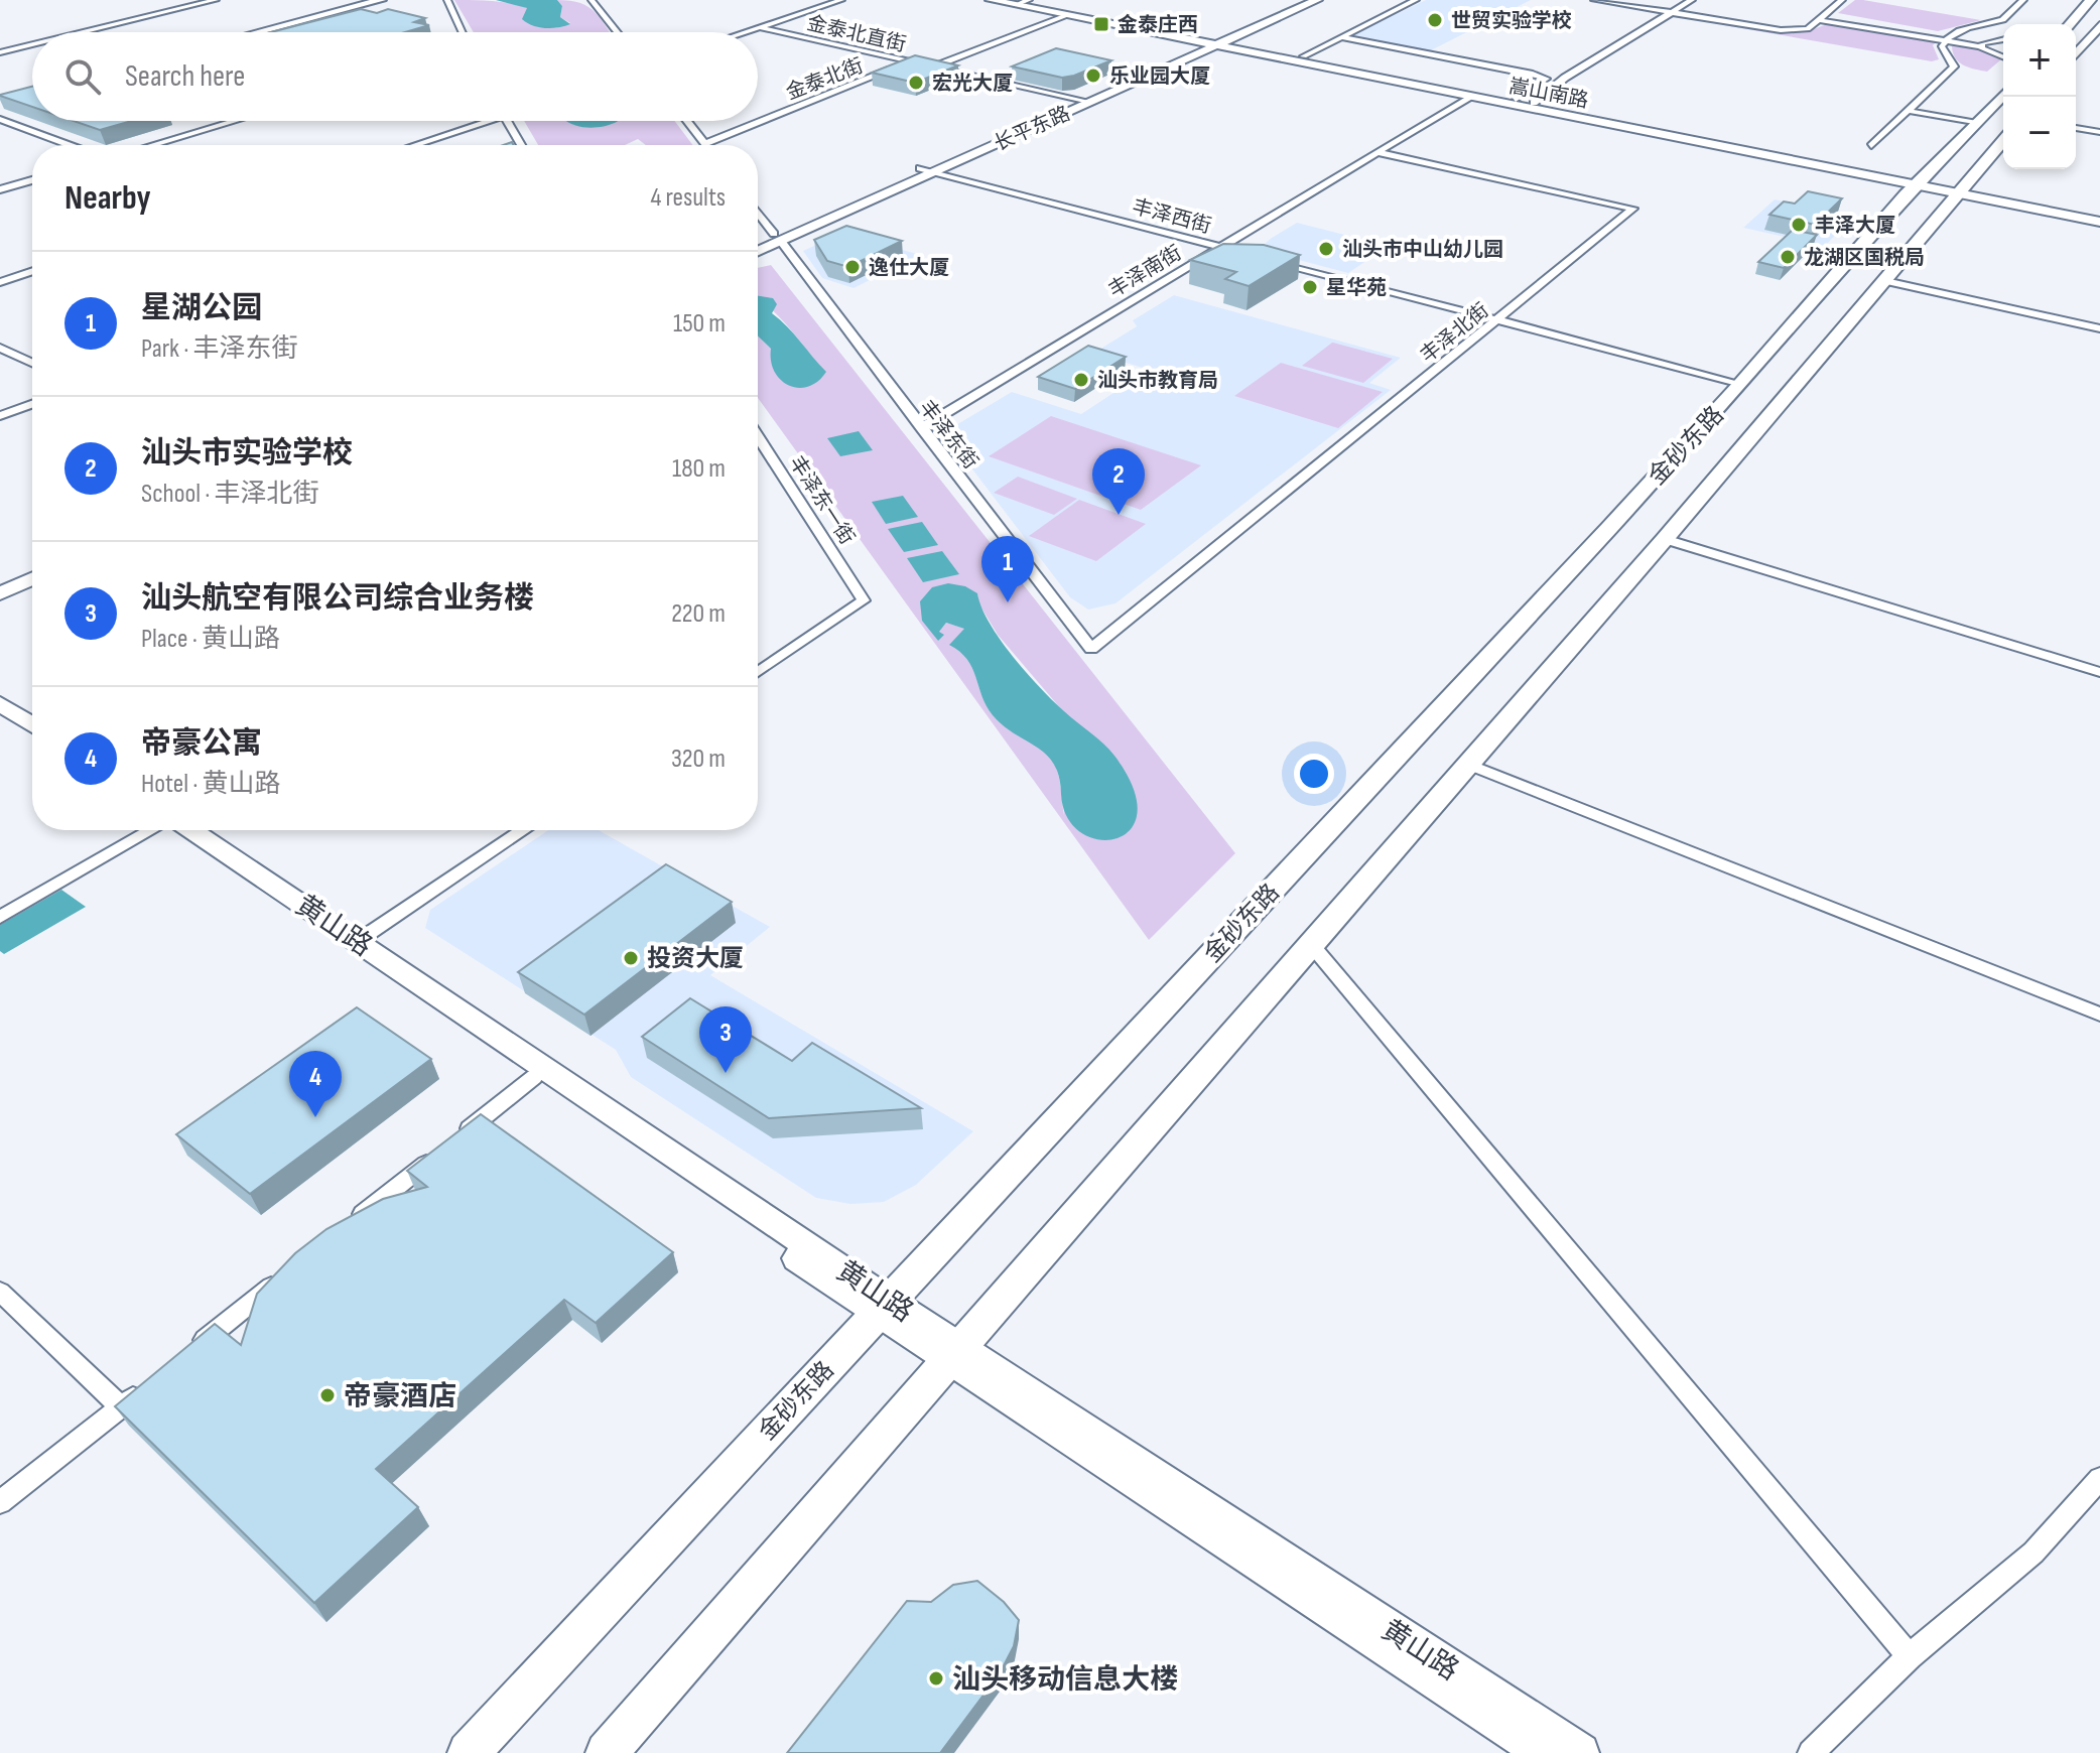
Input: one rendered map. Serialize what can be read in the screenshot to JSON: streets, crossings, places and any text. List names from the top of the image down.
{
  "streets": {
    "main road": ["金砂东路"],
    "street": [
      "金泰北直街",
      "金泰北街",
      "嵩山南路",
      "长平东路",
      "丰泽西街",
      "丰泽南街",
      "丰泽北街",
      "丰泽东街",
      "丰泽东一街",
      "黄山路"
    ]
  },
  "crossings": [
    ["金泰北直街", "金泰北街"],
    ["金泰北直街", "长平东路"],
    ["嵩山南路", "长平东路"],
    ["嵩山南路", "丰泽南街"],
    ["嵩山南路", "金砂东路"],
    ["长平东路", "丰泽西街"],
    ["长平东路", "丰泽东街"],
    ["丰泽西街", "丰泽南街"],
    ["丰泽南街", "丰泽北街"],
    ["丰泽南街", "丰泽东街"],
    ["丰泽北街", "丰泽东街"],
    ["金砂东路", "黄山路"]
  ],
  "places": {
    "other": [
      "世贸实验学校",
      "乐业园大厦",
      "宏光大厦",
      "丰泽大厦",
      "汕头市中山幼儿园",
      "龙湖区国税局",
      "逸仕大厦",
      "星华苑",
      "汕头市教育局",
      "投资大厦",
      "帝豪酒店",
      "汕头移动信息大楼"
    ],
    "transit": ["金泰庄西"]
  },
  "page": {
    "map_buttons": ["+", "−"],
    "search": "Search here",
    "heading": ["Nearby", "4 results"],
    "list": [
      {
        "mark": "1",
        "name": "星湖公园",
        "note": "Park · 丰泽东街",
        "value": "150 m"
      },
      {
        "mark": "2",
        "name": "汕头市实验学校",
        "note": "School · 丰泽北街",
        "value": "180 m"
      },
      {
        "mark": "3",
        "name": "汕头航空有限公司综合业务楼",
        "note": "Place · 黄山路",
        "value": "220 m"
      },
      {
        "mark": "4",
        "name": "帝豪公寓",
        "note": "Hotel · 黄山路",
        "value": "320 m"
      }
    ],
    "pins": [
      "2",
      "1",
      "3",
      "4"
    ]
  }
}
